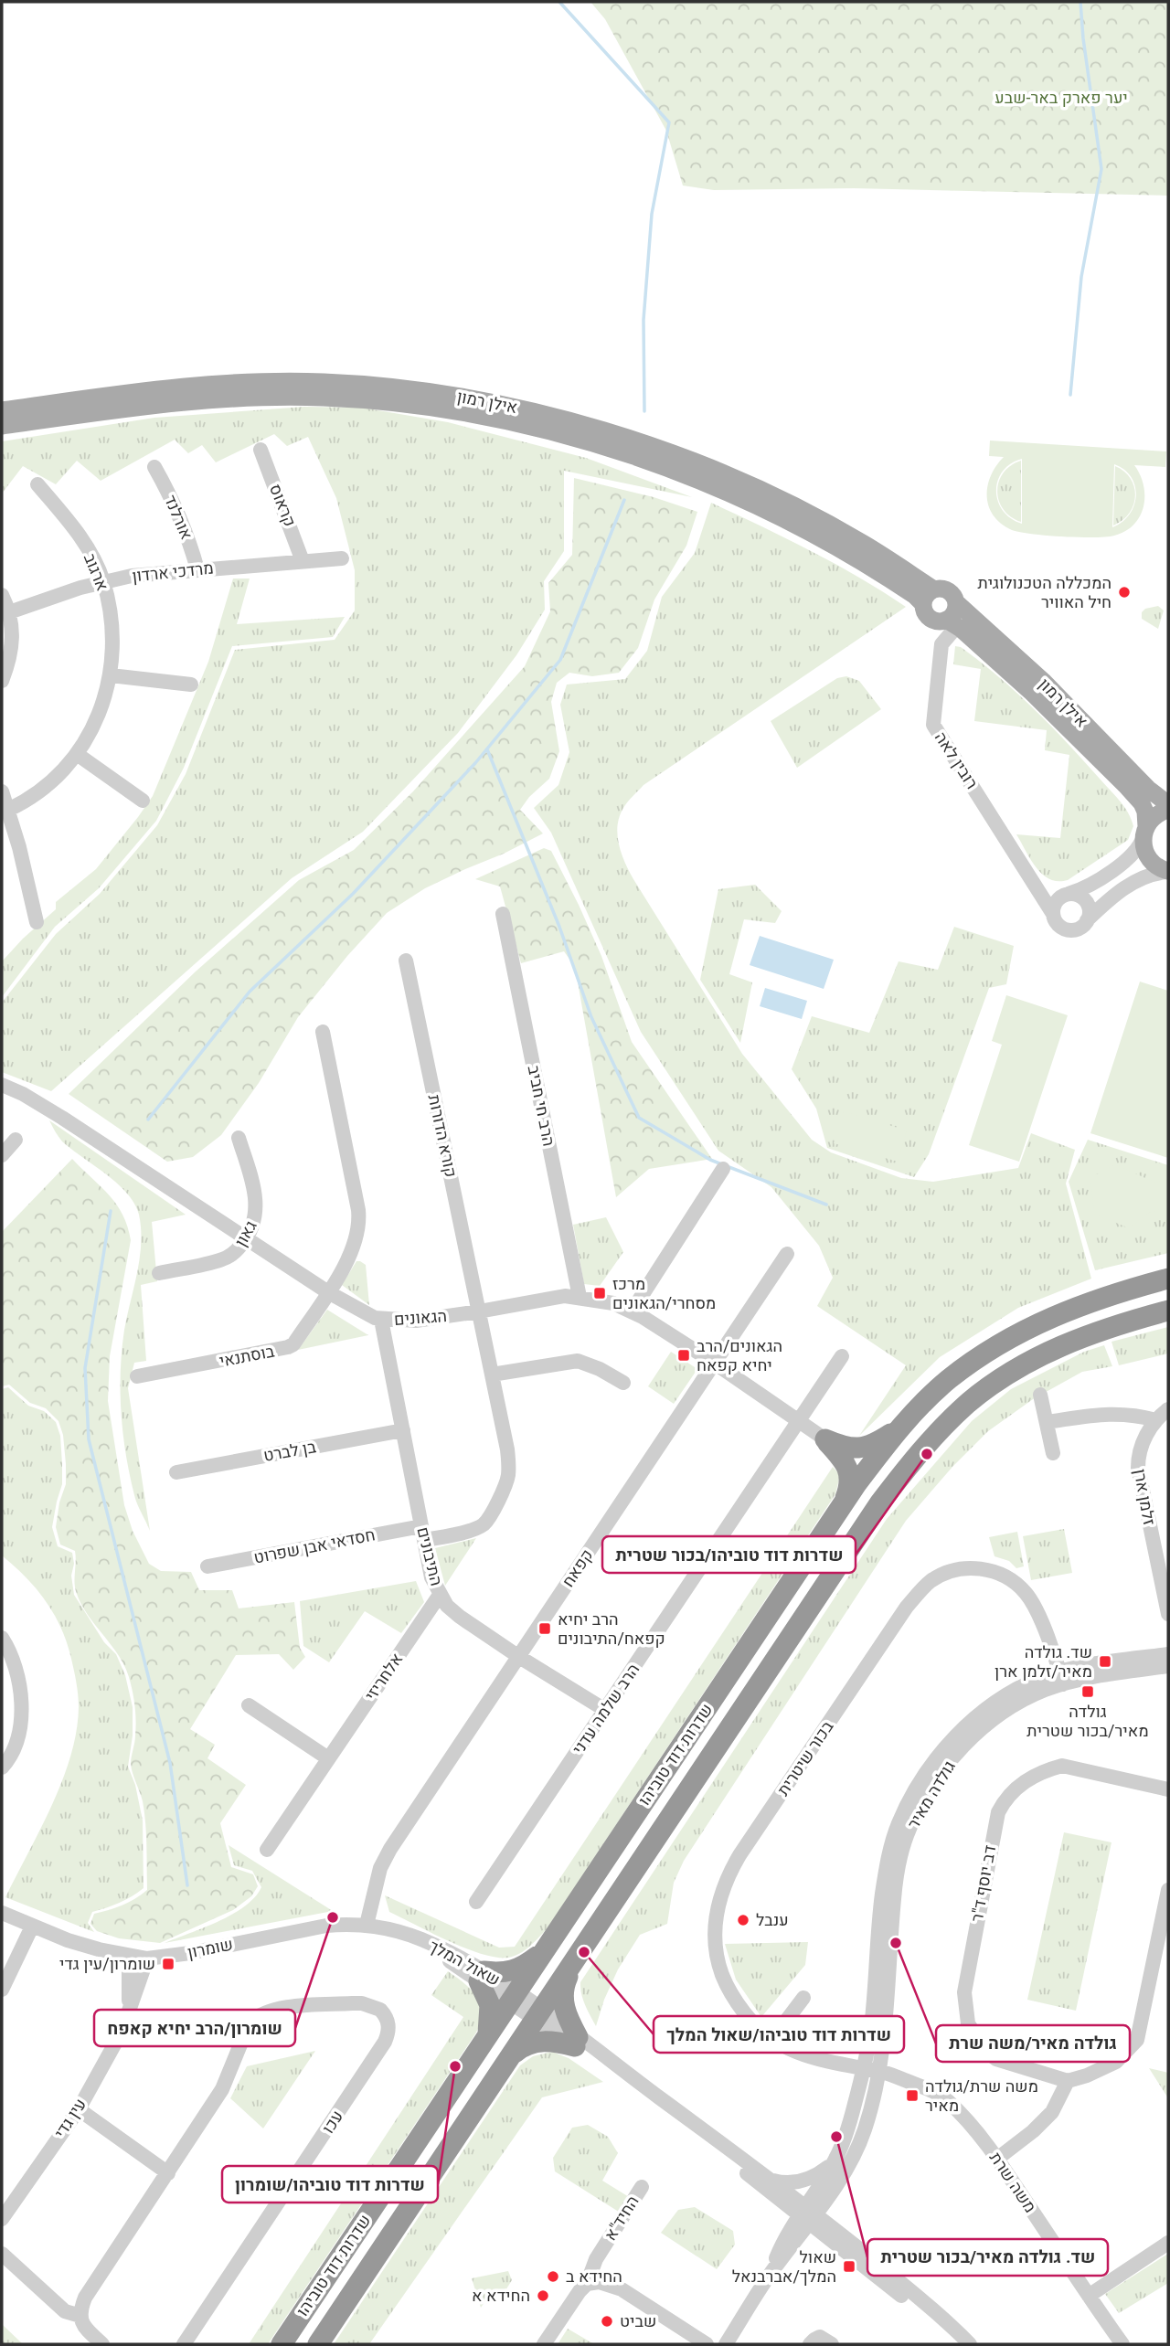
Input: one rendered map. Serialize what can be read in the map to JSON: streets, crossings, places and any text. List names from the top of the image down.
{
  "streets": {
    "highway": ["שדרות דוד טוביהו"],
    "main road": ["אילן רמון"],
    "street": [
      "קראוס",
      "אורלנד",
      "ארגוב",
      "מרדכי ארדון",
      "רובין לאה",
      "הרב חי חביב",
      "קורא הדורות",
      "גאון",
      "הגאונים",
      "בוסתנאי",
      "בן לברט",
      "זלמן ארן",
      "חסדאי אבן שפרוט",
      "התיבונים",
      "קפאח",
      "אלחריזי",
      "הרב שלמה עדני",
      "בכור שיטרית",
      "גולדה מאיר",
      "דב יוסף ד\"ר",
      "שומרון",
      "שאול המלך",
      "עין גדי",
      "עכו",
      "משה שרת",
      "החיד\"א"
    ]
  },
  "crossings": [
    ["אילן רמון", "רובין לאה"],
    ["קראוס", "מרדכי ארדון"],
    ["אורלנד", "מרדכי ארדון"],
    ["ארגוב", "מרדכי ארדון"],
    ["הרב חי חביב", "הגאונים"],
    ["קורא הדורות", "הגאונים"],
    ["קורא הדורות", "חסדאי אבן שפרוט"],
    ["גאון", "הגאונים"],
    ["הגאונים", "בוסתנאי"],
    ["הגאונים", "התיבונים"],
    ["הגאונים", "קפאח"],
    ["הגאונים", "הרב שלמה עדני"],
    ["בן לברט", "התיבונים"],
    ["חסדאי אבן שפרוט", "התיבונים"],
    ["התיבונים", "קפאח"],
    ["התיבונים", "אלחריזי"],
    ["התיבונים", "הרב שלמה עדני"],
    ["קפאח", "שומרון"],
    ["שדרות דוד טוביהו", "שאול המלך"],
    ["בכור שיטרית", "גולדה מאיר"],
    ["בכור שיטרית", "משה שרת"],
    ["גולדה מאיר", "משה שרת"],
    ["שומרון", "שאול המלך"],
    ["שומרון", "עין גדי"]
  ],
  "parks": ["יער פארק באר-שבע"],
  "places": {
    "other": [
      "המכללה הטכנולוגית חיל האוויר",
      "שדרות דוד טוביהו/בכור שטרית",
      "שומרון/הרב יחיא קאפח",
      "ענבל",
      "גולדה מאיר/משה שרת",
      "שדרות דוד טוביהו/שאול המלך",
      "שדרות דוד טוביהו/שומרון",
      "שד. גולדה מאיר/בכור שטרית",
      "החידא ב",
      "החידא א",
      "שביט"
    ],
    "transit": [
      "מרכז מסחרי/הגאונים",
      "הגאונים/הרב יחיא קפאח",
      "הרב יחיא קפאח/התיבונים",
      "שד. גולדה מאיר/זלמן ארן",
      "גולדה מאיר/בכור שטרית",
      "שומרון/עין גדי",
      "משה שרת/גולדה מאיר",
      "שאול המלך/אברבנאל"
    ]
  }
}
